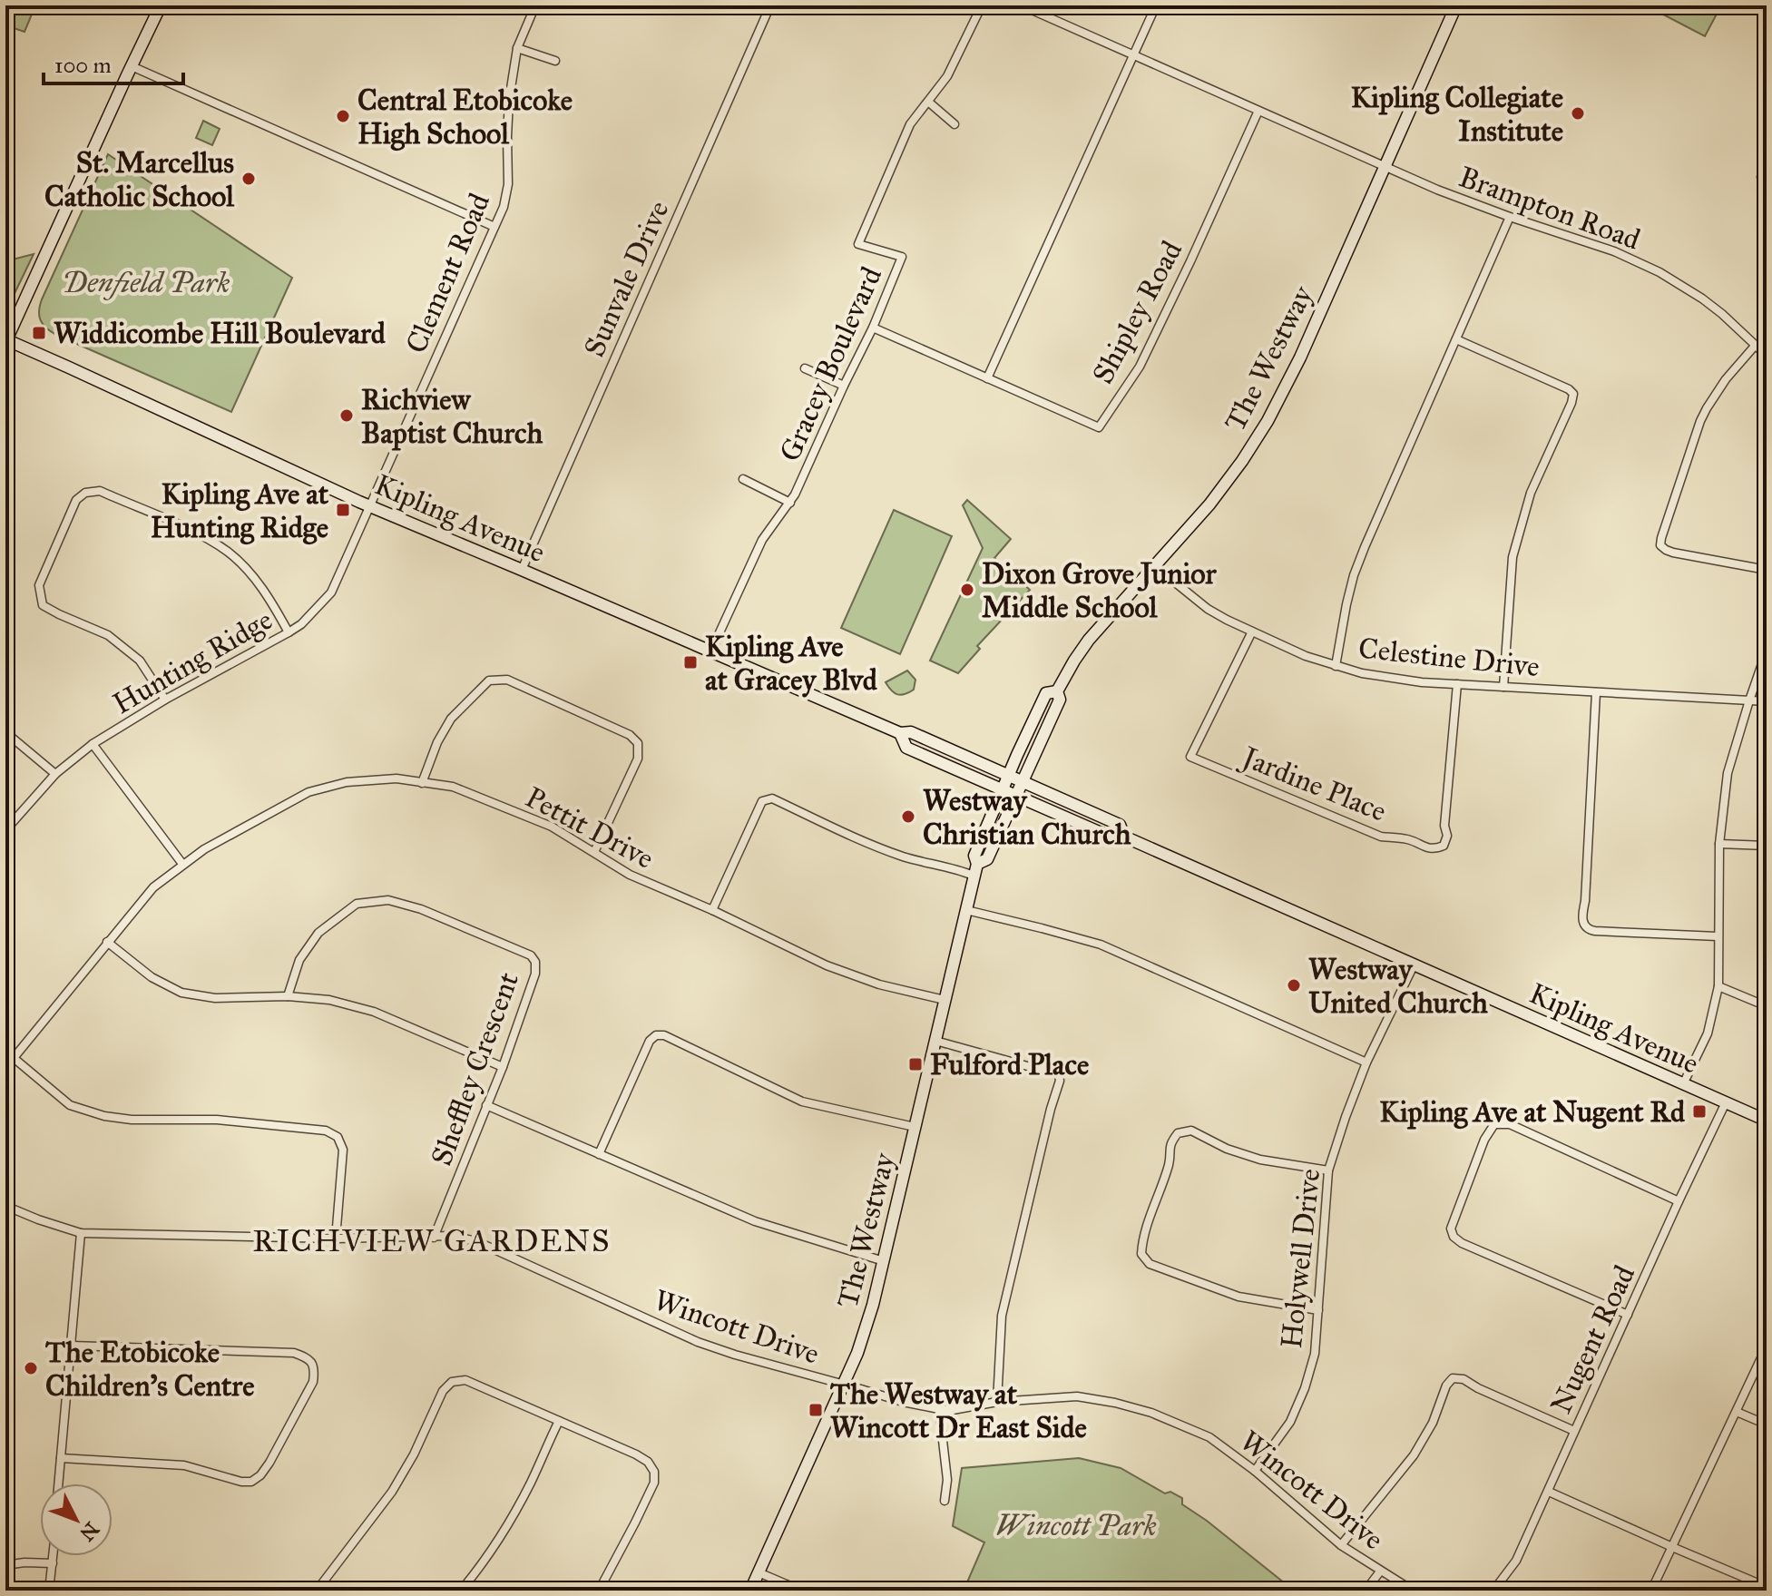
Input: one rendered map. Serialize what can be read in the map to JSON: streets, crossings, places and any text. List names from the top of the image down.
{
  "streets": {
    "main road": ["The Westway", "Kipling Avenue"],
    "street": [
      "Brampton Road",
      "Clement Road",
      "Sunvale Drive",
      "Shipley Road",
      "Gracey Boulevard",
      "Celestine Drive",
      "Hunting Ridge",
      "Jardine Place",
      "Pettit Drive",
      "Sheffley Crescent",
      "Holywell Drive",
      "Wincott Drive",
      "Nugent Road"
    ]
  },
  "crossings": [
    ["Brampton Road", "Shipley Road"],
    ["Brampton Road", "The Westway"],
    ["Clement Road", "Kipling Avenue"],
    ["Clement Road", "Hunting Ridge"],
    ["Sunvale Drive", "Kipling Avenue"],
    ["Shipley Road", "Gracey Boulevard"],
    ["The Westway", "Kipling Avenue"],
    ["The Westway", "Celestine Drive"],
    ["The Westway", "Pettit Drive"],
    ["The Westway", "Wincott Drive"],
    ["Gracey Boulevard", "Kipling Avenue"],
    ["Kipling Avenue", "Hunting Ridge"],
    ["Kipling Avenue", "Holywell Drive"],
    ["Kipling Avenue", "Nugent Road"],
    ["Celestine Drive", "Jardine Place"],
    ["Sheffley Crescent", "Wincott Drive"],
    ["Holywell Drive", "Wincott Drive"]
  ],
  "districts": ["RICHVIEW GARDENS"],
  "parks": ["Denfield Park", "Wincott Park"],
  "places": {
    "other": [
      "Kipling Collegiate Institute",
      "Central Etobicoke High School",
      "St. Marcellus Catholic School",
      "Richview Baptist Church",
      "Dixon Grove Junior Middle School",
      "Westway Christian Church",
      "Westway United Church",
      "The Etobicoke Children's Centre"
    ],
    "transit": [
      "Widdicombe Hill Boulevard",
      "Kipling Ave at Hunting Ridge",
      "Kipling Ave at Gracey Blvd",
      "Fulford Place",
      "Kipling Ave at Nugent Rd",
      "The Westway at Wincott Dr East Side"
    ]
  },
  "scale_bar": "100 m",
  "north": "bottom right"
}
